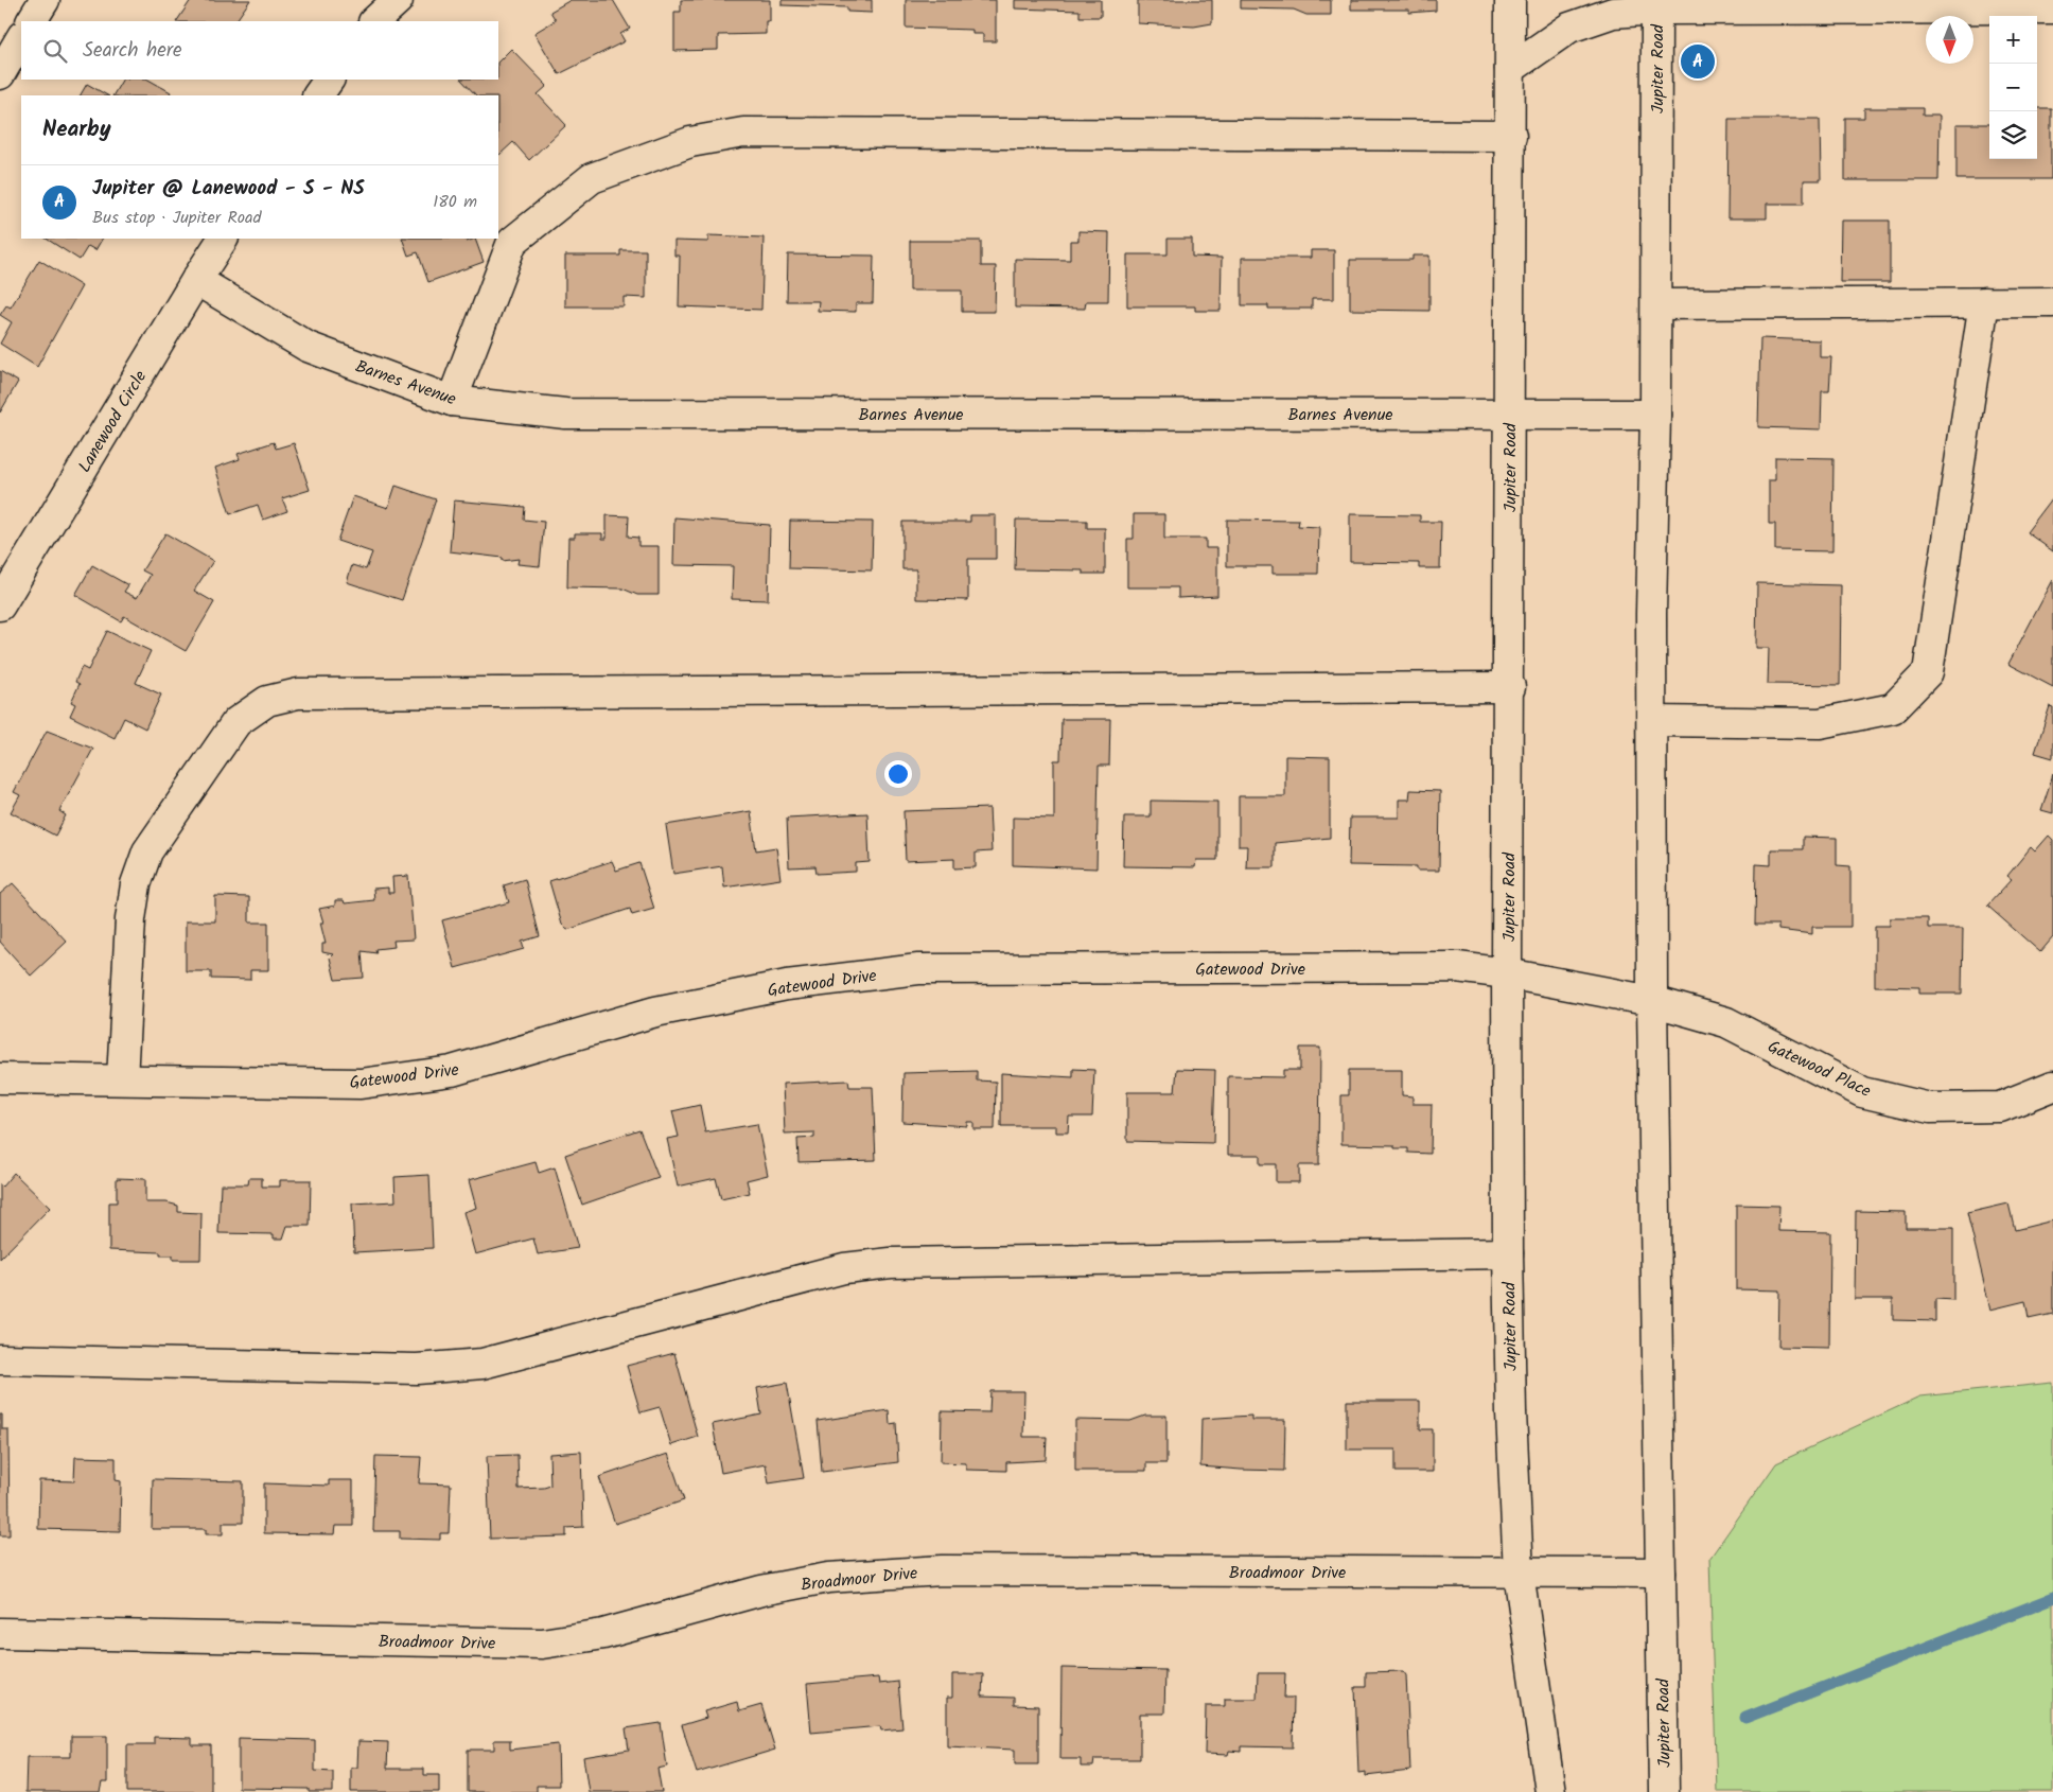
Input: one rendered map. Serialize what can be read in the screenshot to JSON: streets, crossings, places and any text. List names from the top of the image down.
{
  "streets": {
    "street": [
      "Jupiter Road",
      "Barnes Avenue",
      "Lanewood Circle",
      "Gatewood Drive",
      "Gatewood Place",
      "Broadmoor Drive"
    ]
  },
  "crossings": [
    ["Jupiter Road", "Barnes Avenue"],
    ["Jupiter Road", "Gatewood Drive"],
    ["Jupiter Road", "Gatewood Place"],
    ["Jupiter Road", "Broadmoor Drive"],
    ["Barnes Avenue", "Lanewood Circle"],
    ["Gatewood Drive", "Gatewood Place"]
  ],
  "north": "bottom",
  "page": {
    "map_buttons": ["+", "−"],
    "search": "Search here",
    "pins": "A",
    "heading": "Nearby",
    "list": [
      {
        "mark": "A",
        "name": "Jupiter @ Lanewood - S - NS",
        "note": "Bus stop · Jupiter Road",
        "value": "180 m"
      }
    ]
  }
}
